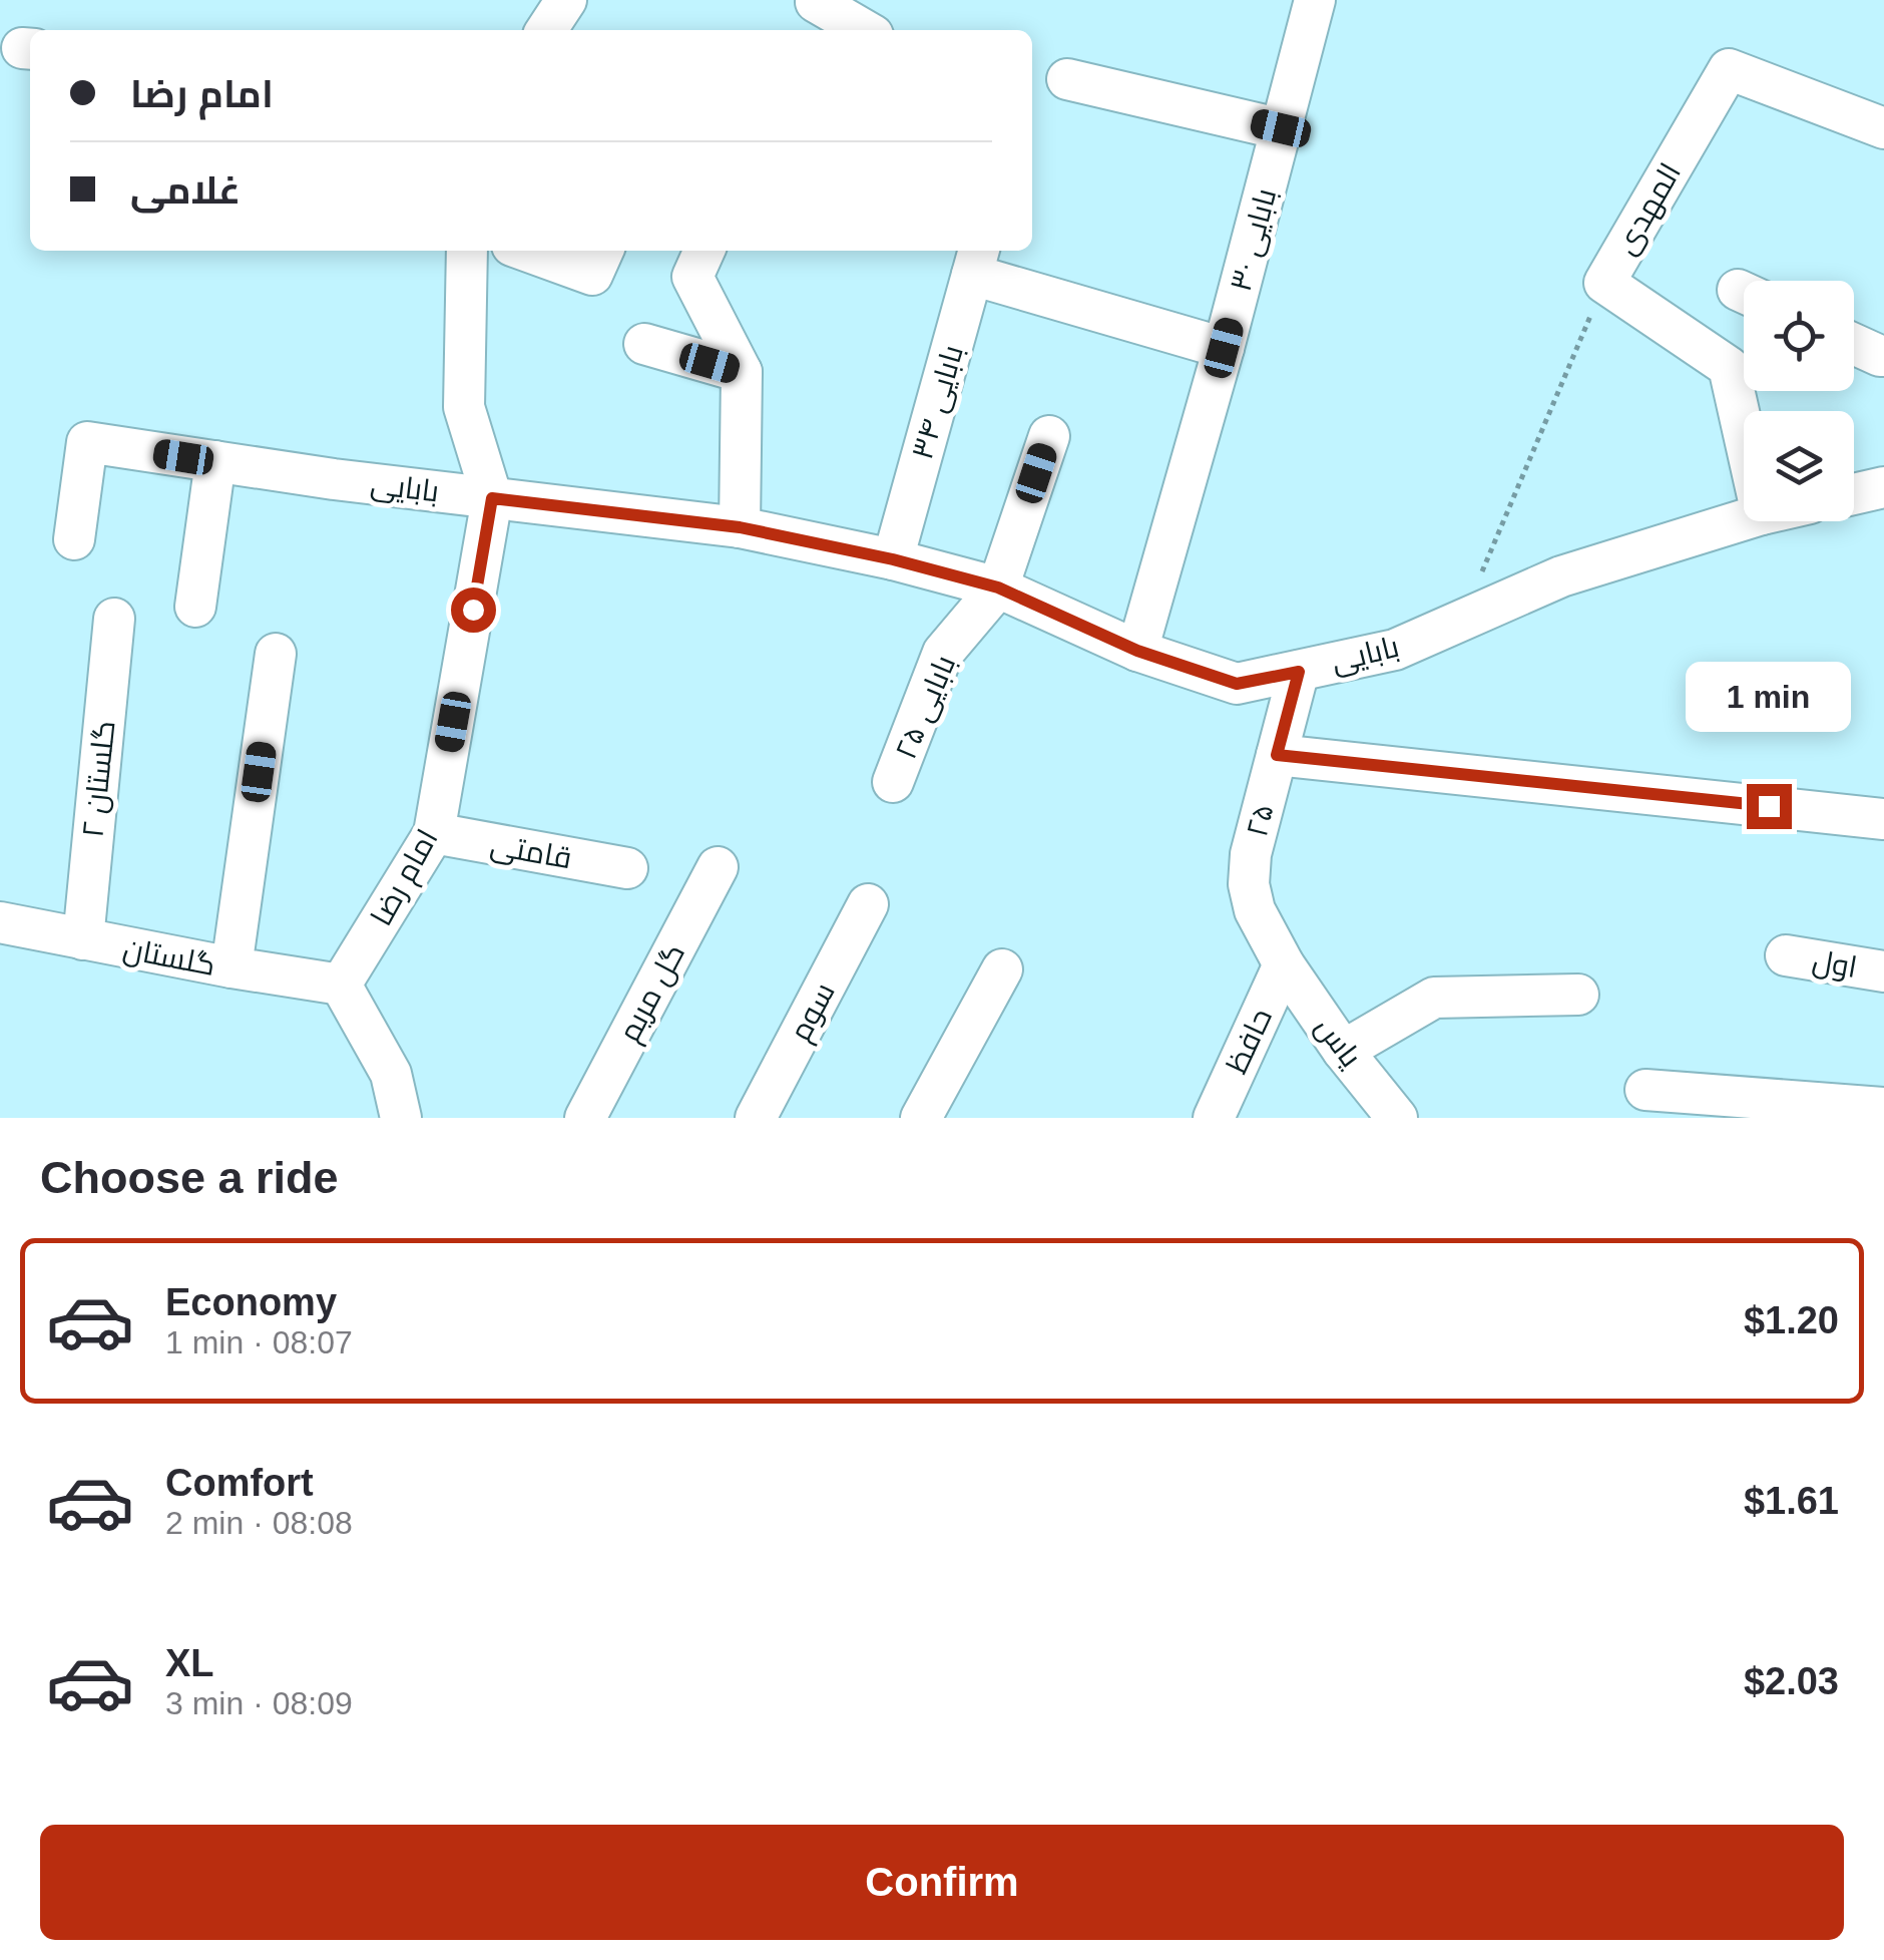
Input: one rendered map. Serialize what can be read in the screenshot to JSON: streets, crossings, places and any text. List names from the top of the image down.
{
  "streets": {
    "street": [
      "المهدی",
      "بابایی ۳۰",
      "بابایی ۳۴",
      "بابایی",
      "بابایی ۲۵",
      "گلستان ۲",
      "۲۵",
      "قامتی",
      "امام رضا",
      "گلستان",
      "اول",
      "گل مریم",
      "سوم",
      "حافظ",
      "یاس"
    ]
  },
  "crossings": [
    ["بابایی ۳۰", "بابایی"],
    ["بابایی ۳۴", "بابایی"],
    ["بابایی", "بابایی ۲۵"],
    ["بابایی", "۲۵"],
    ["بابایی", "امام رضا"],
    ["گلستان ۲", "گلستان"],
    ["۲۵", "حافظ"],
    ["۲۵", "یاس"],
    ["قامتی", "امام رضا"],
    ["امام رضا", "گلستان"],
    ["حافظ", "یاس"]
  ],
  "page": {
    "banner": ["امام رضا", "غلامی"],
    "bubble": "1 min",
    "heading": "Choose a ride",
    "list": [
      {
        "name": "Economy",
        "note": "1 min · 08:07",
        "value": "$1.20"
      },
      {
        "name": "Comfort",
        "note": "2 min · 08:08",
        "value": "$1.61"
      },
      {
        "name": "XL",
        "note": "3 min · 08:09",
        "value": "$2.03"
      }
    ],
    "buttons": "Confirm"
  }
}
